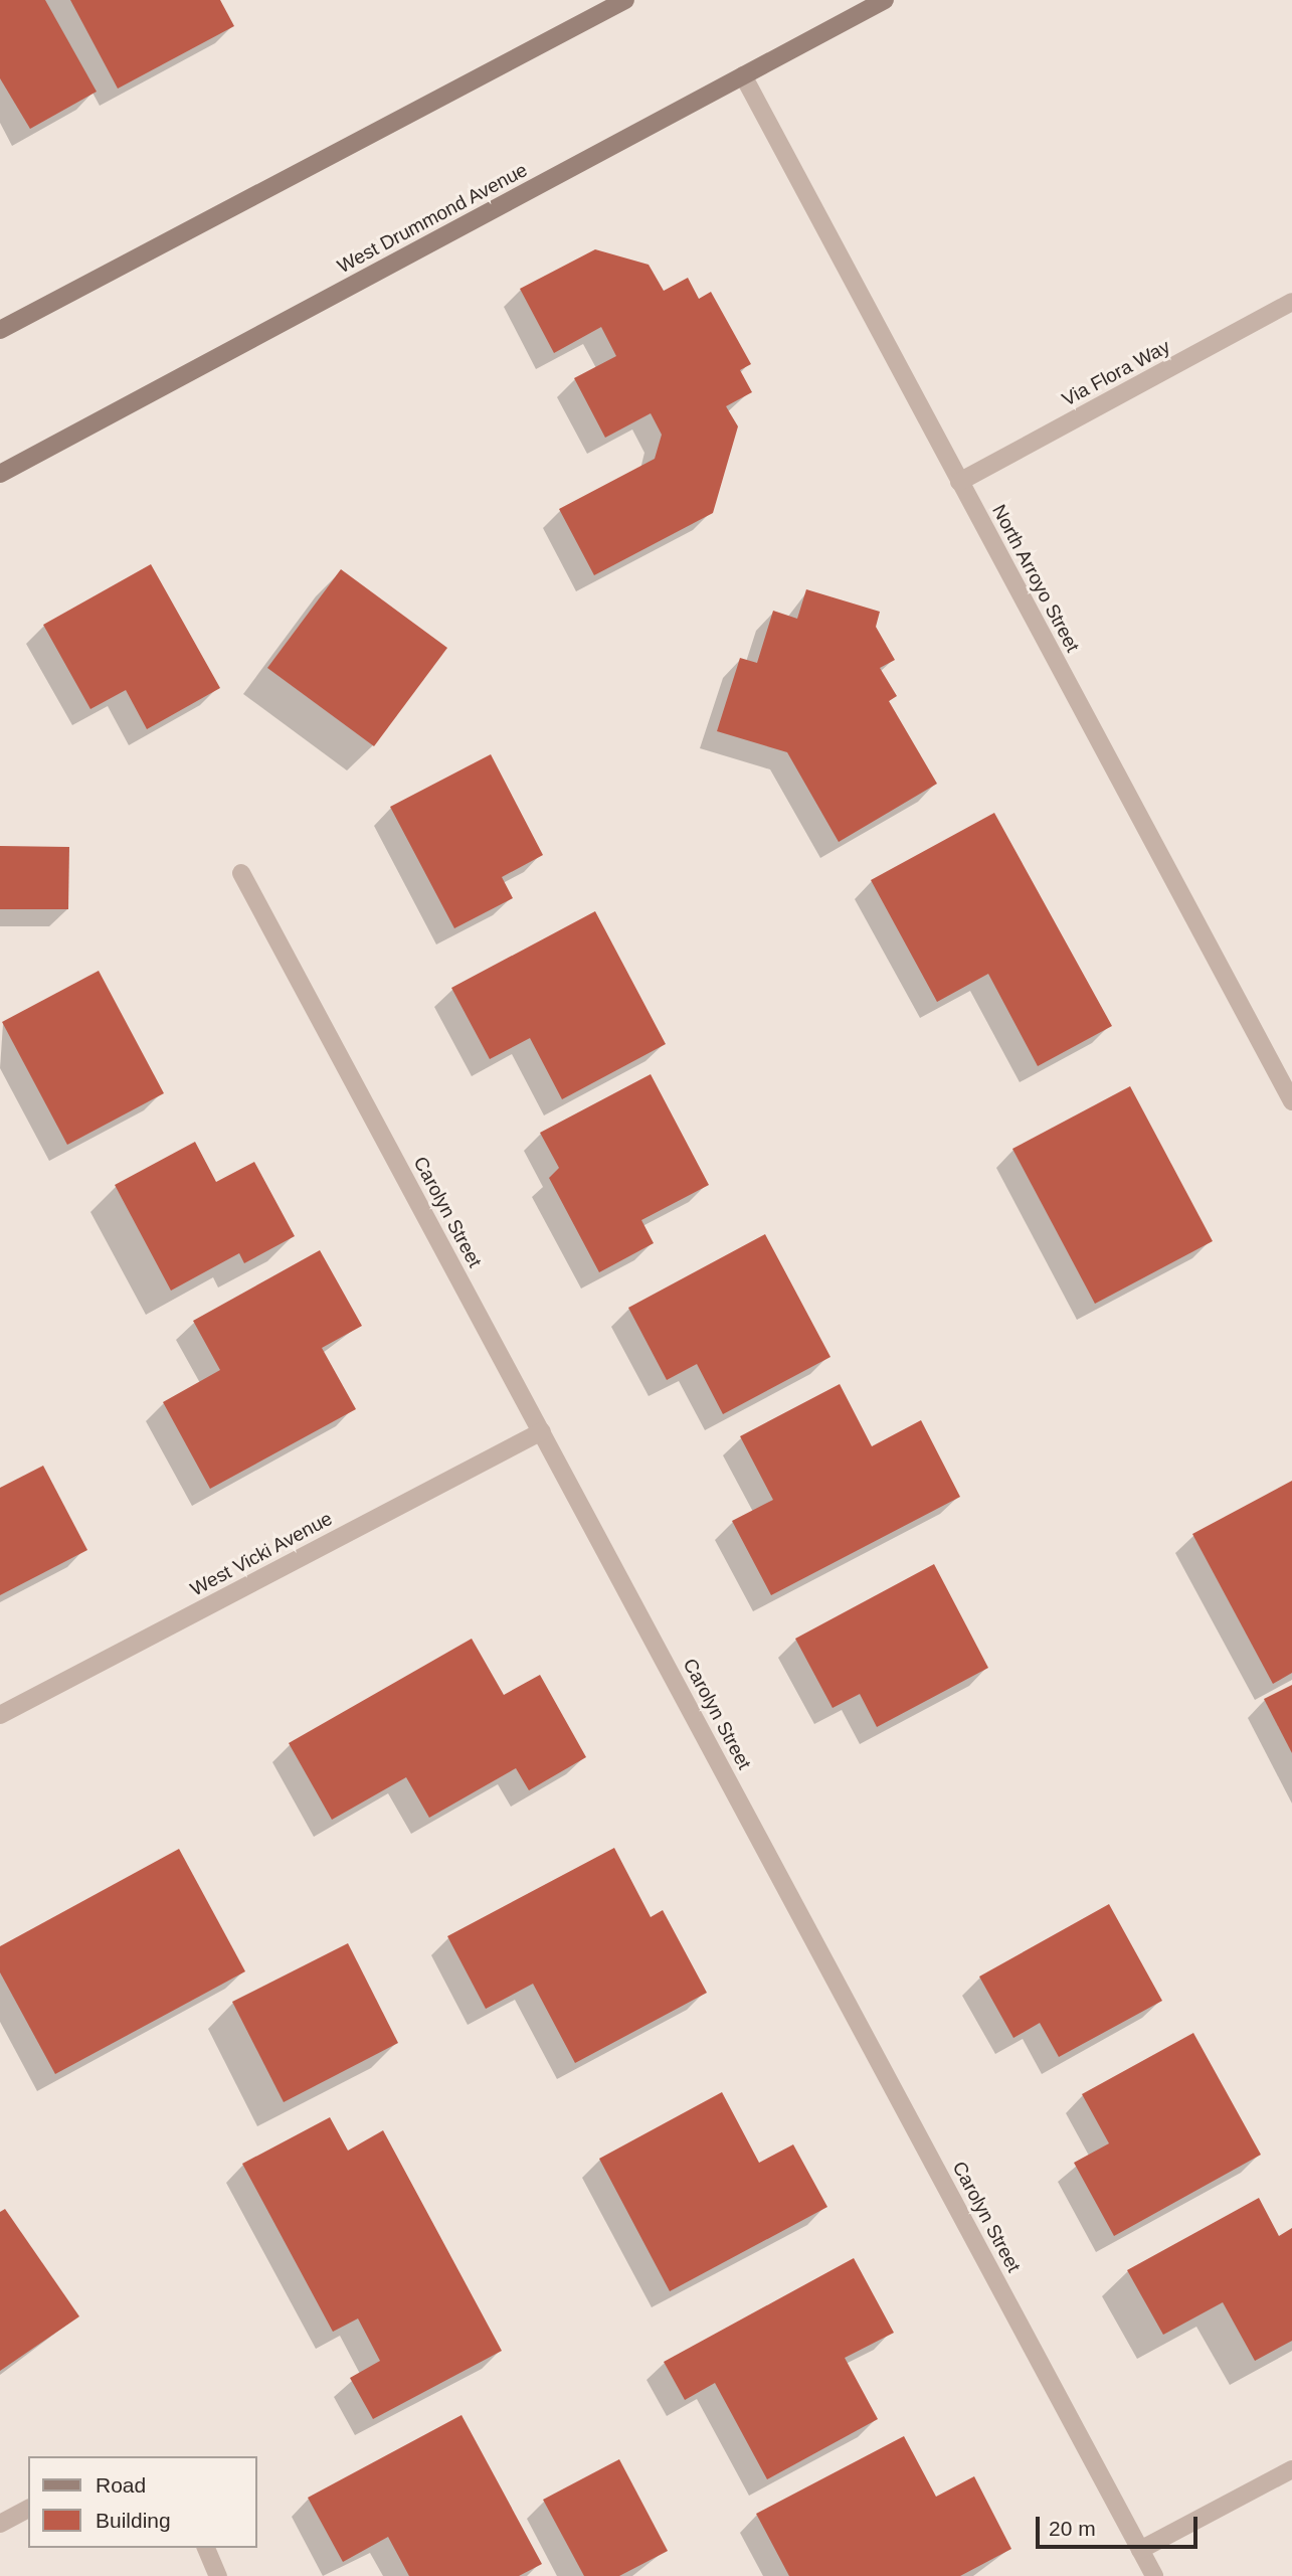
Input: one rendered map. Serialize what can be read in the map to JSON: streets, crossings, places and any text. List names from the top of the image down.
{
  "streets": {
    "street": [
      "West Drummond Avenue",
      "Via Flora Way",
      "North Arroyo Street",
      "Carolyn Street",
      "West Vicki Avenue"
    ]
  },
  "crossings": [
    ["West Drummond Avenue", "North Arroyo Street"],
    ["Via Flora Way", "North Arroyo Street"],
    ["Carolyn Street", "West Vicki Avenue"]
  ],
  "legend": ["Road", "Building"],
  "scale_bar": "20 m"
}
